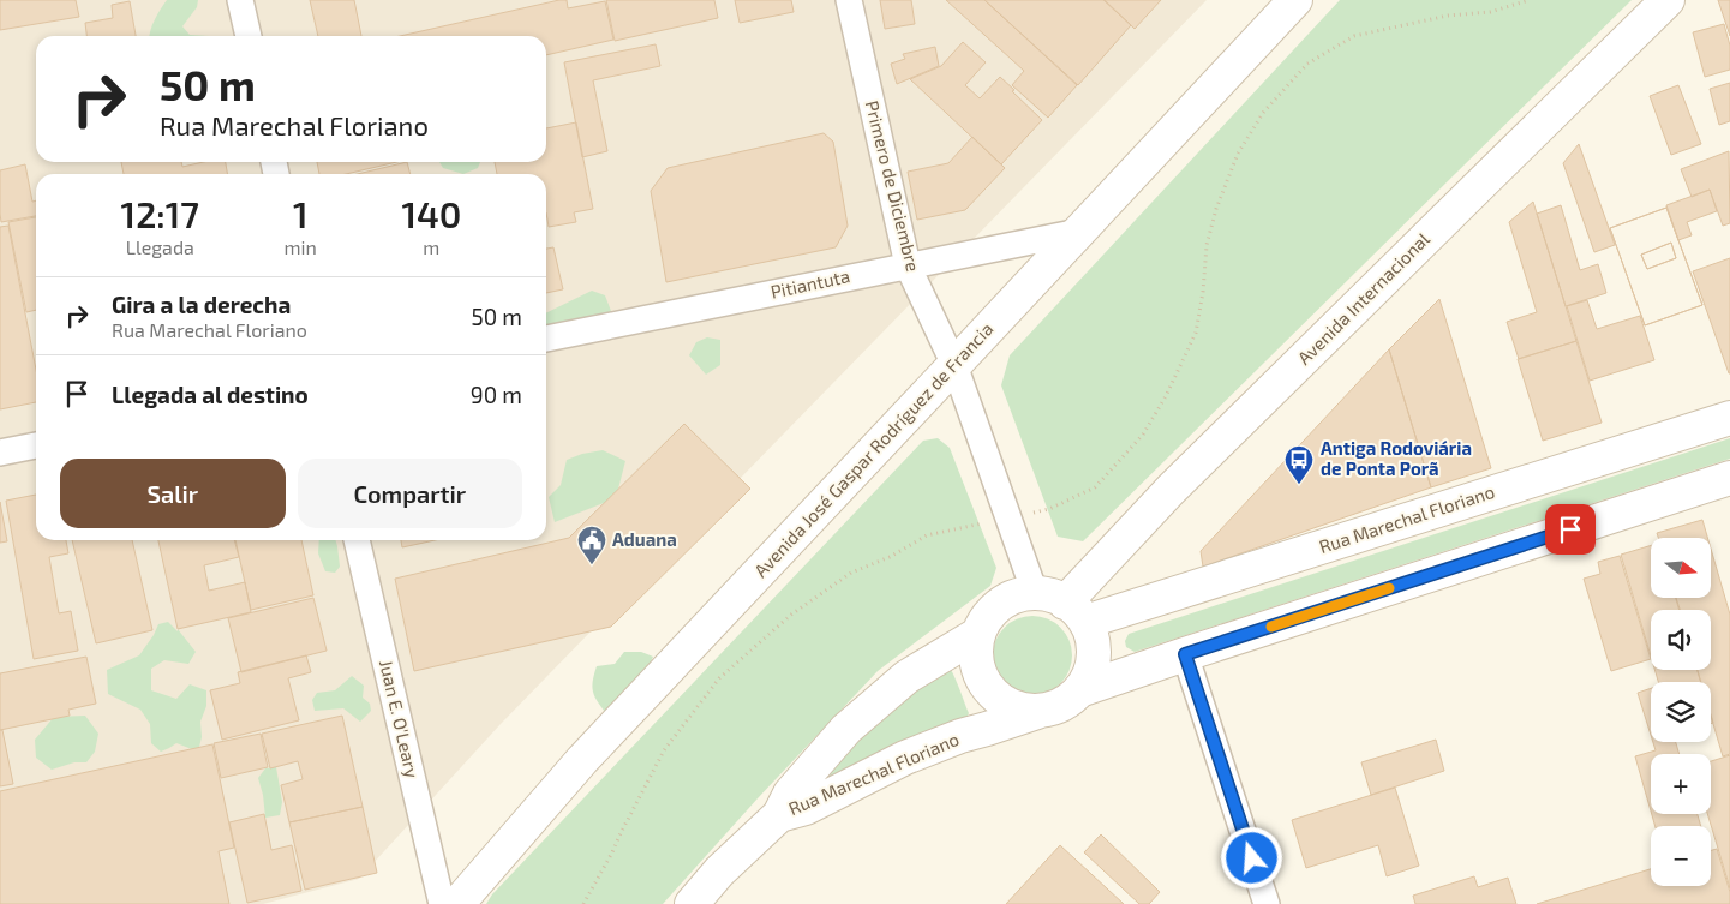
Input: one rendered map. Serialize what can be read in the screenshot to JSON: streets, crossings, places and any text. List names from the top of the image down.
{
  "streets": {
    "main road": ["Avenida Internacional", "Avenida José Gaspar Rodríguez de Francia", "Rua Marechal Floriano"],
    "street": ["Primero de Diciembre", "Pitiantuta", "Juan E. O'Leary"]
  },
  "crossings": [
    ["Primero de Diciembre", "Pitiantuta"],
    ["Primero de Diciembre", "Avenida Internacional"],
    ["Primero de Diciembre", "Avenida José Gaspar Rodríguez de Francia"],
    ["Primero de Diciembre", "Rua Marechal Floriano"],
    ["Pitiantuta", "Avenida José Gaspar Rodríguez de Francia"],
    ["Avenida Internacional", "Rua Marechal Floriano"]
  ],
  "places": {
    "bus stop": ["Antiga Rodoviária de Ponta Porã"],
    "public building": ["Aduana"]
  },
  "north": "right",
  "page": {
    "turn": ["50 m", "Rua Marechal Floriano"],
    "eta": [
      "12:17",
      "Llegada",
      "1",
      "min",
      "140",
      "m"
    ],
    "list": [
      {
        "name": "Gira a la derecha",
        "note": "Rua Marechal Floriano",
        "value": "50 m"
      },
      {
        "name": "Llegada al destino",
        "value": "90 m"
      }
    ],
    "buttons": ["Salir", "Compartir"],
    "map_buttons": ["+", "−"]
  }
}
